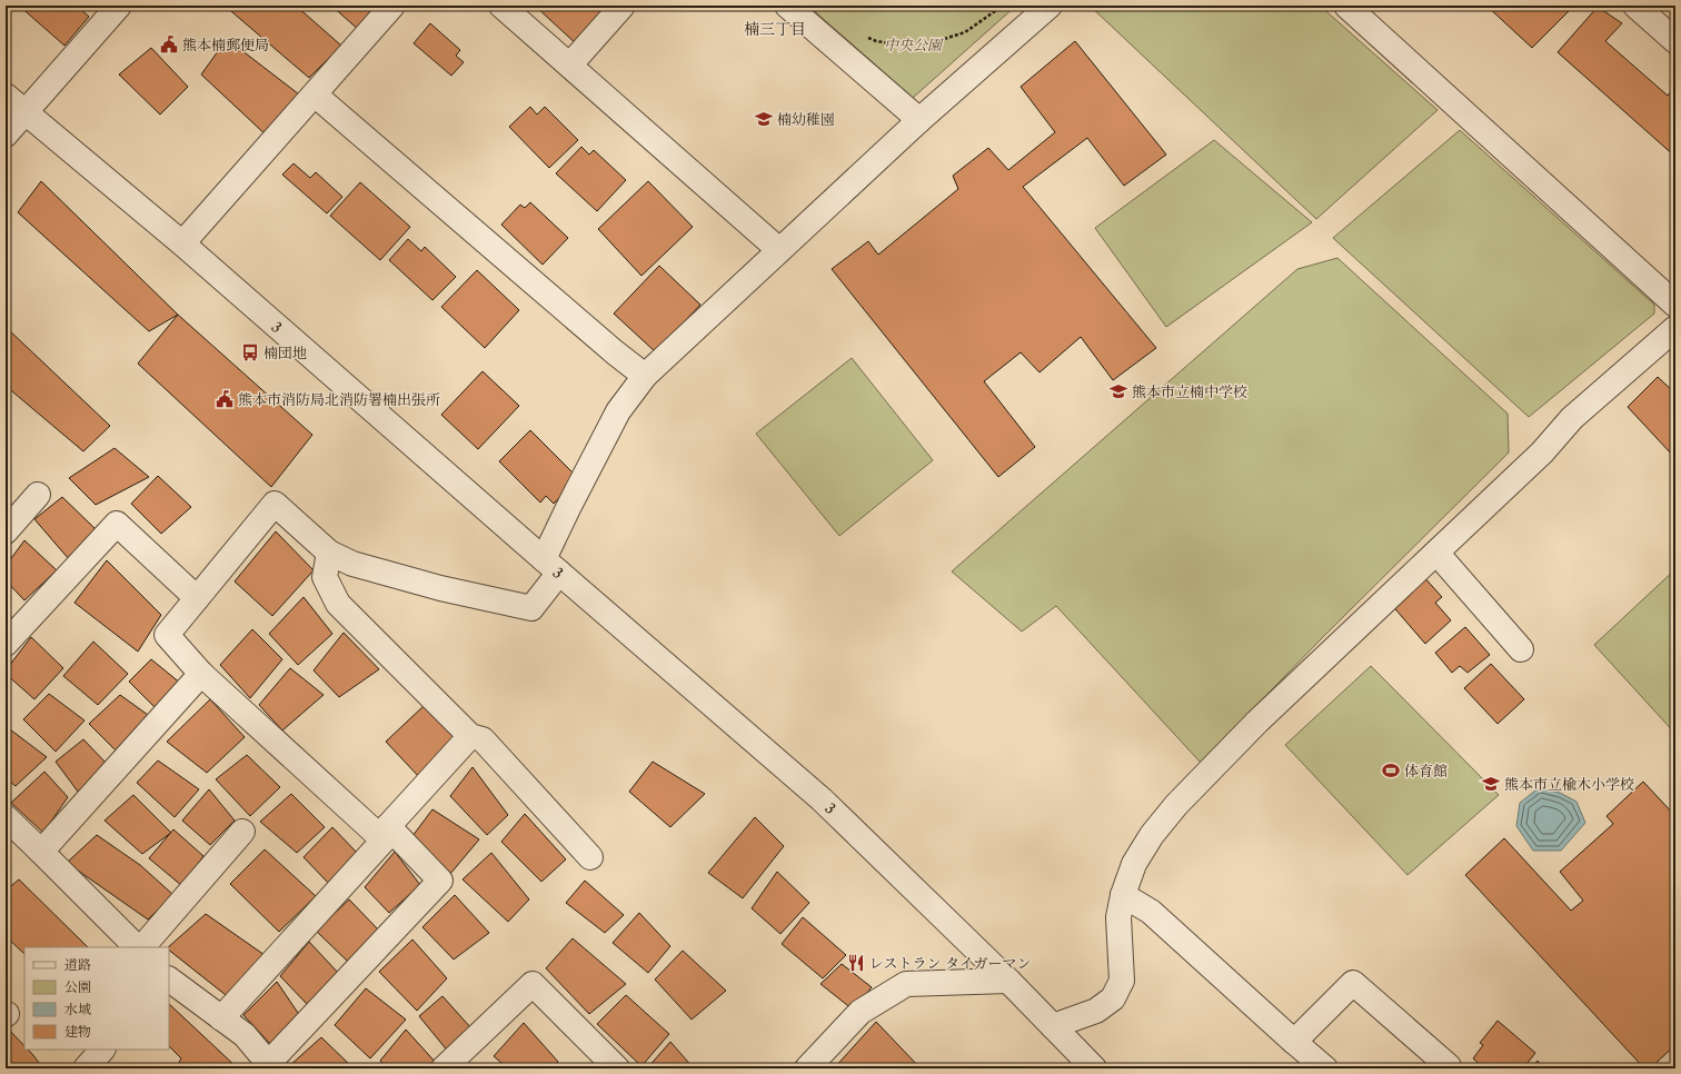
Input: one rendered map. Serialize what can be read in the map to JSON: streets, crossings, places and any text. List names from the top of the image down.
{
  "streets": {
    "street": ["3"]
  },
  "districts": ["楠三丁目"],
  "parks": ["中央公園"],
  "places": {
    "public building": ["熊本楠郵便局", "熊本市消防局北消防署楠出張所"],
    "school or university": ["楠幼稚園", "熊本市立楠中学校", "熊本市立楡木小学校"],
    "bus stop": ["楠団地"],
    "sports": ["体育館"],
    "restaurant": ["レストラン タイガーマン"]
  },
  "legend": [
    "道路",
    "公園",
    "水域",
    "建物"
  ]
}
